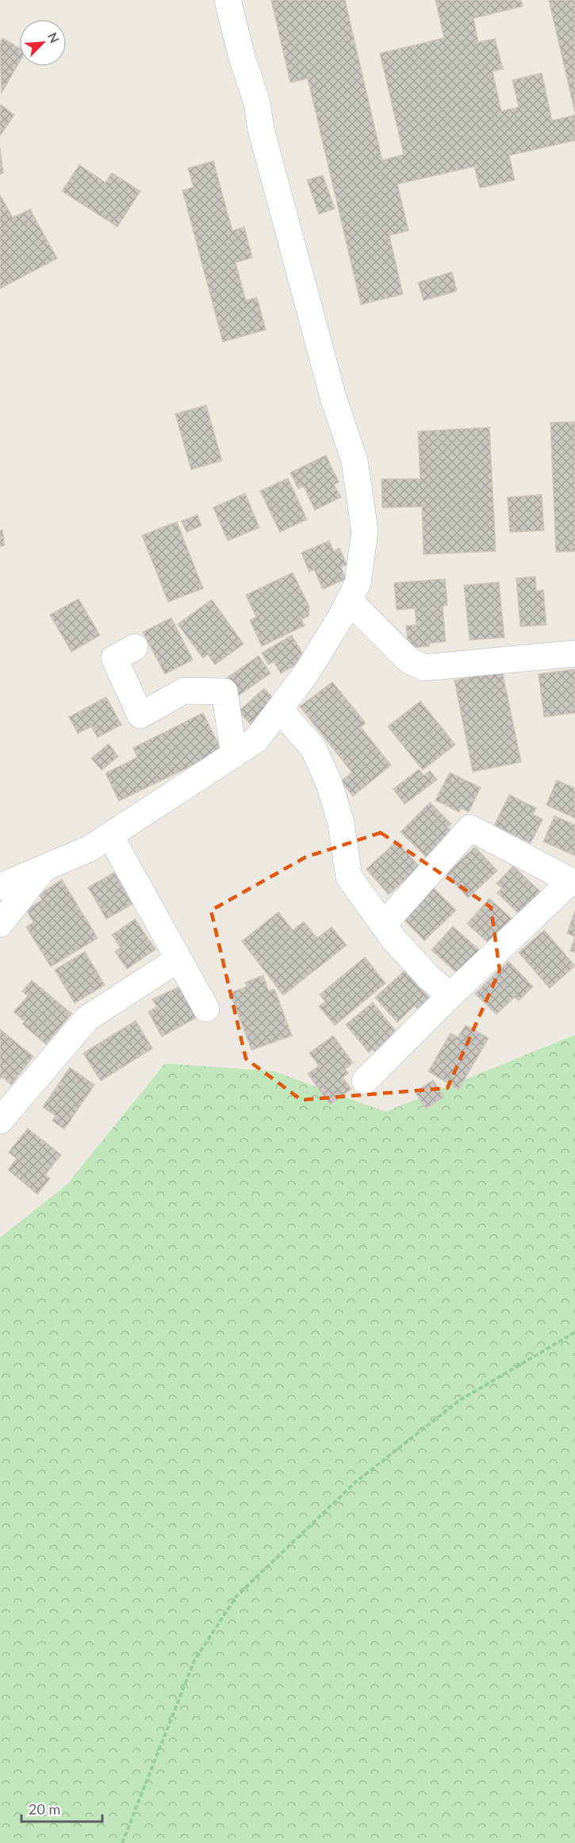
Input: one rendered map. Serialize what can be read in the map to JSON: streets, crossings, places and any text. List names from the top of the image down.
{
  "scale_bar": "20 m",
  "north": "top right"
}
